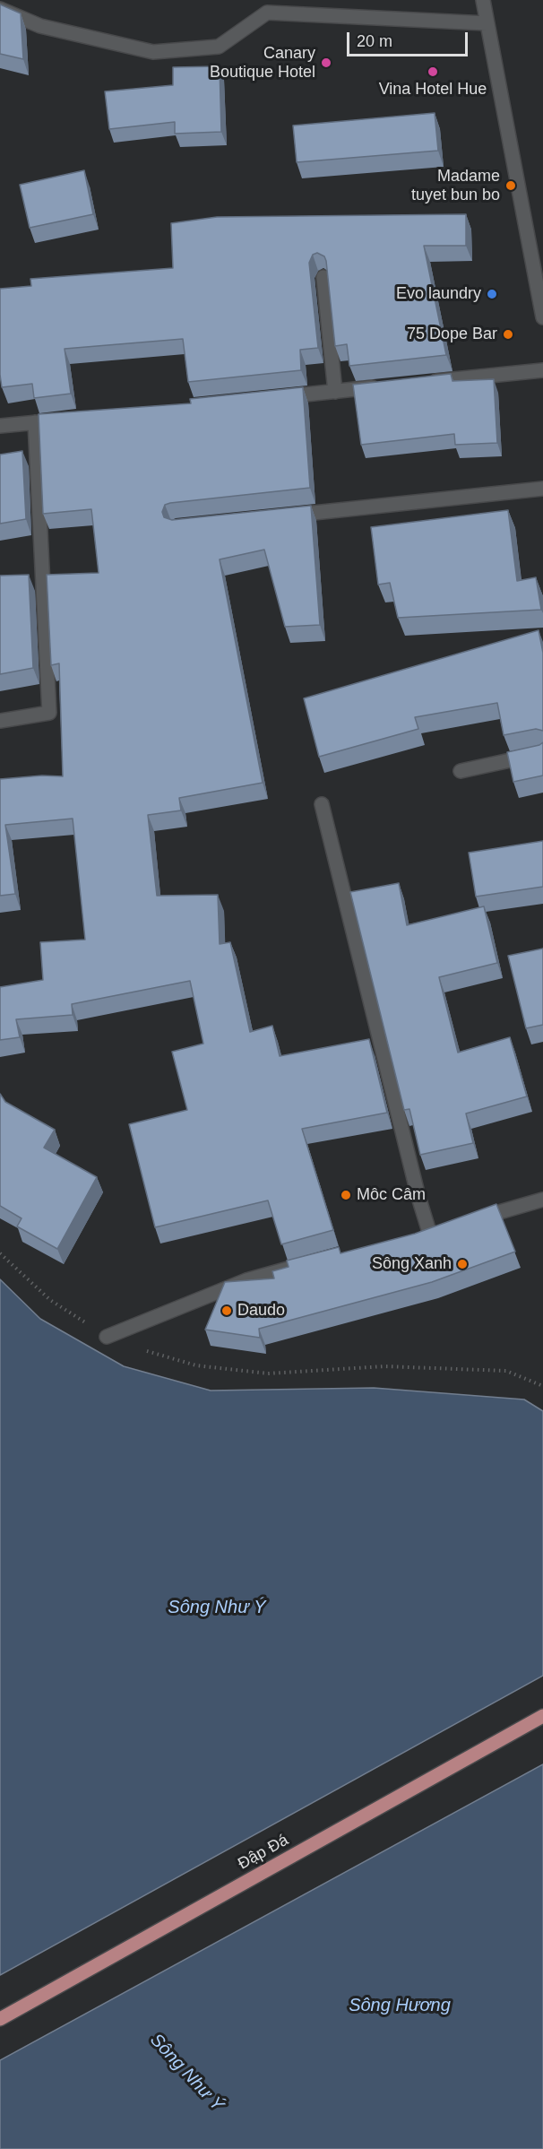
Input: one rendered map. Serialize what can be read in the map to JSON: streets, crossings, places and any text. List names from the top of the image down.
{
  "streets": {
    "main road": ["Đập Đá"]
  },
  "water": ["Sông Như Ý", "Sông Hương"],
  "places": [
    "Canary Boutique Hotel",
    "Vina Hotel Hue",
    "Madame tuyet bun bo",
    "Evo laundry",
    "75 Dope Bar",
    "Môc Câm",
    "Sông Xanh",
    "Daudo"
  ],
  "scale_bar": "20 m"
}
